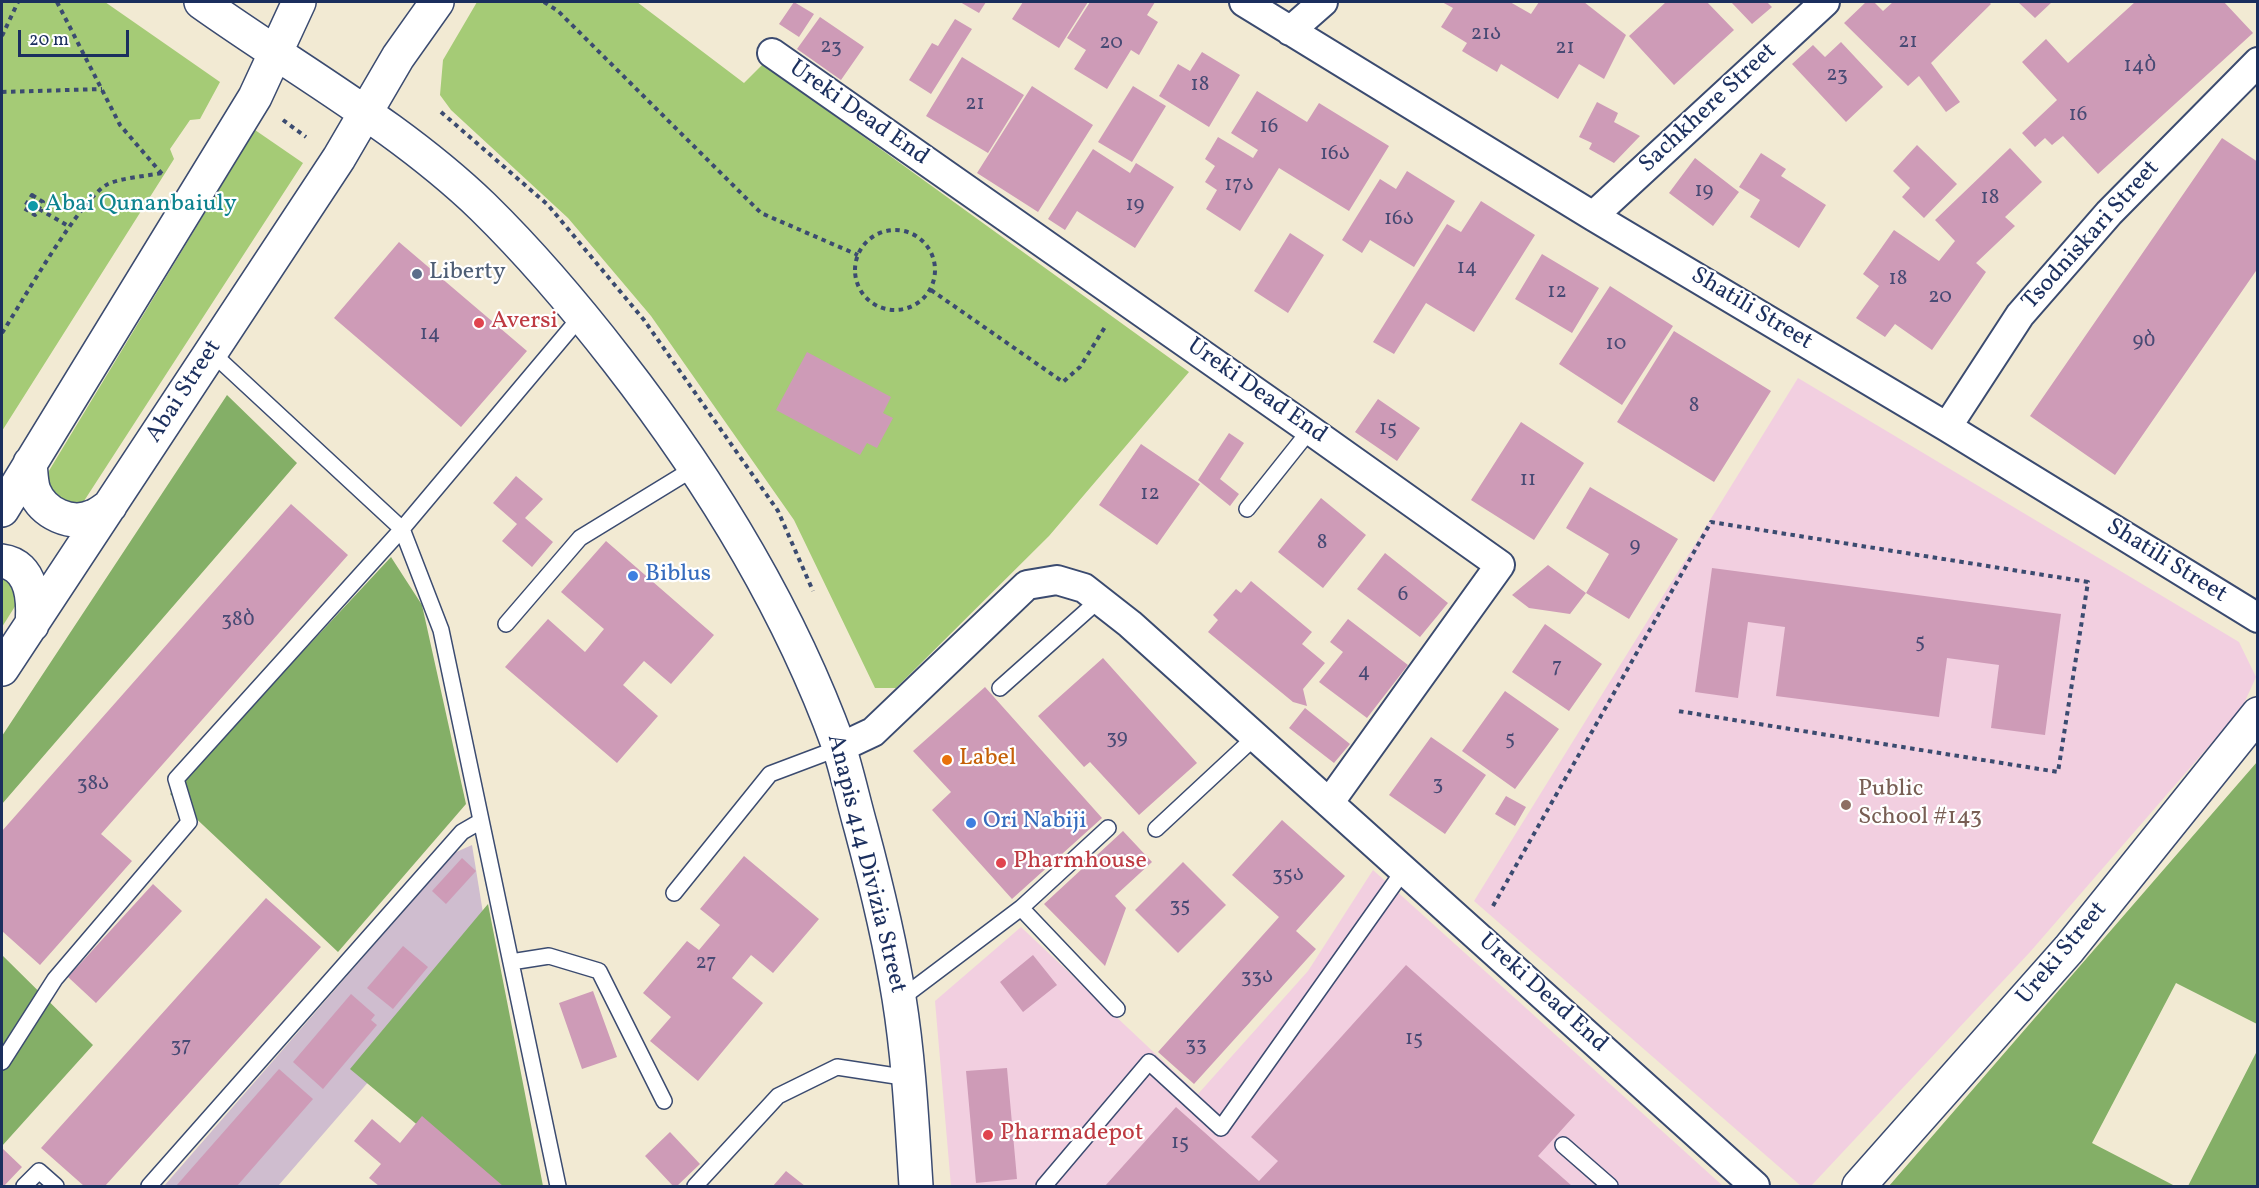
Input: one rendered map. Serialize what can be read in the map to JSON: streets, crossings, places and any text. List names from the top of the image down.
{
  "streets": {
    "street": [
      "Sachkhere Street",
      "Ureki Dead End",
      "Tsodniskari Street",
      "Shatili Street",
      "Abai Street",
      "Anapis 414 Divizia Street",
      "Ureki Street"
    ]
  },
  "crossings": [
    ["Sachkhere Street", "Shatili Street"],
    ["Ureki Dead End", "Anapis 414 Divizia Street"],
    ["Tsodniskari Street", "Shatili Street"],
    ["Abai Street", "Anapis 414 Divizia Street"]
  ],
  "places": [
    "Abai Qunanbaiuly",
    "Liberty",
    "Aversi",
    "Biblus",
    "Label",
    "Public School #143",
    "Ori Nabiji",
    "Pharmhouse",
    "Pharmadepot"
  ],
  "house_numbers": [
    "21ა",
    "21",
    "20",
    "23",
    "21",
    "14ბ",
    "23",
    "18",
    "21",
    "16",
    "16",
    "16ა",
    "17ა",
    "19",
    "18",
    "19",
    "16ა",
    "14",
    "18",
    "12",
    "20",
    "14",
    "9ბ",
    "10",
    "8",
    "15",
    "11",
    "12",
    "8",
    "9",
    "6",
    "38ბ",
    "5",
    "7",
    "4",
    "39",
    "5",
    "38ა",
    "3",
    "35ა",
    "35",
    "27",
    "33ა",
    "15",
    "33",
    "37",
    "15"
  ],
  "scale_bar": "20 m"
}
